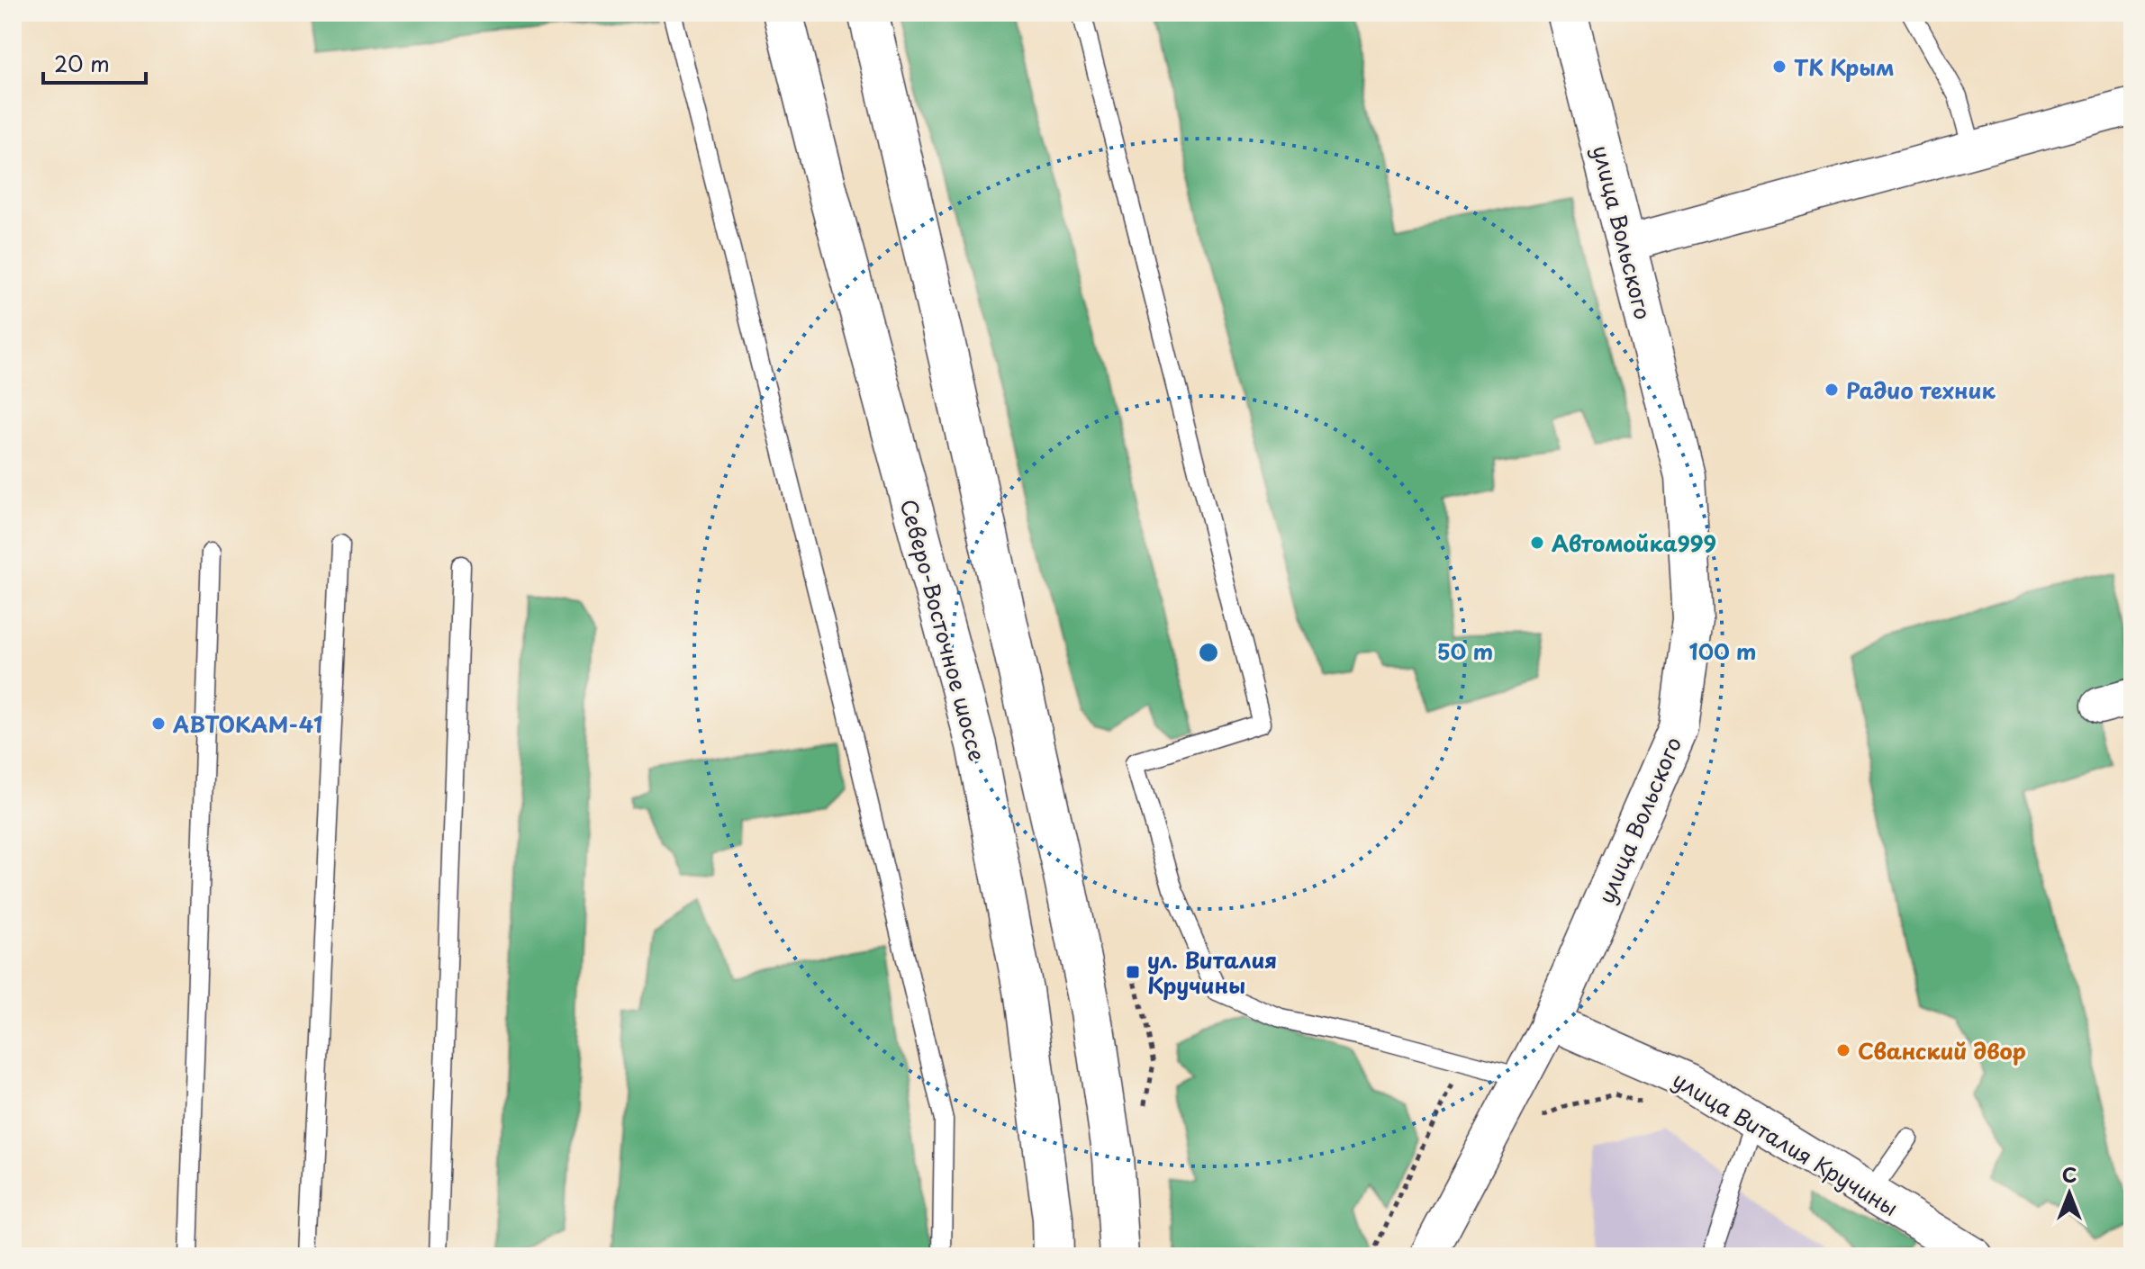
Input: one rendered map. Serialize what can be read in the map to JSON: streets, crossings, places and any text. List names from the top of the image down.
{
  "streets": {
    "main road": ["улица Вольского", "Северо-Восточное шоссе"],
    "street": ["улица Виталия Кручины"]
  },
  "crossings": [
    ["улица Вольского", "улица Виталия Кручины"]
  ],
  "places": {
    "other": [
      "ТК Крым",
      "Радио техник",
      "Автомойка999",
      "АВТОКАМ-41",
      "Сванский двор"
    ],
    "transit": ["ул. Виталия Кручины"]
  },
  "scale_bar": "20 m",
  "north": "top",
  "rings": ["50 m", "100 m"]
}
